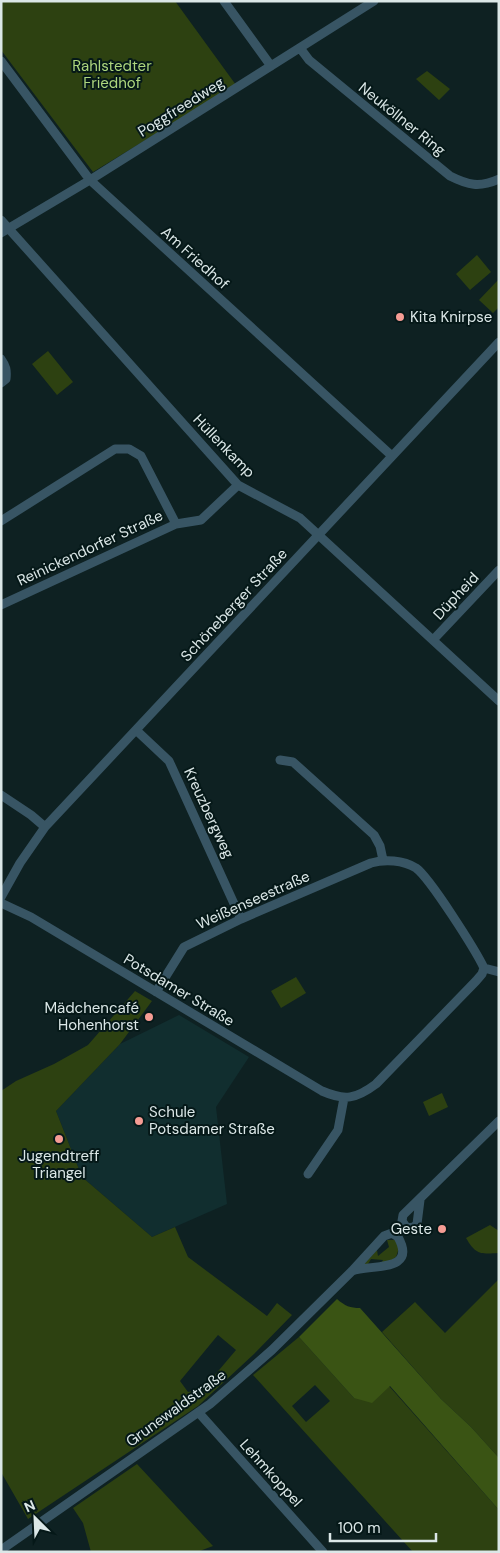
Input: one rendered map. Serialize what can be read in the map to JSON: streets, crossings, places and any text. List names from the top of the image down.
{
  "streets": {
    "street": [
      "Poggfreedweg",
      "Neuköllner Ring",
      "Am Friedhof",
      "Hüllenkamp",
      "Reinickendorfer Straße",
      "Düpheid",
      "Schöneberger Straße",
      "Kreuzbergweg",
      "Weißenseestraße",
      "Potsdamer Straße",
      "Grunewaldstraße",
      "Lehmkoppel"
    ]
  },
  "crossings": [
    ["Poggfreedweg", "Neuköllner Ring"],
    ["Poggfreedweg", "Am Friedhof"],
    ["Poggfreedweg", "Hüllenkamp"],
    ["Am Friedhof", "Schöneberger Straße"],
    ["Hüllenkamp", "Reinickendorfer Straße"],
    ["Hüllenkamp", "Düpheid"],
    ["Hüllenkamp", "Schöneberger Straße"],
    ["Schöneberger Straße", "Kreuzbergweg"],
    ["Kreuzbergweg", "Weißenseestraße"],
    ["Weißenseestraße", "Potsdamer Straße"],
    ["Grunewaldstraße", "Lehmkoppel"]
  ],
  "parks": ["Rahlstedter Friedhof"],
  "places": [
    "Kita Knirpse",
    "Mädchencafé Hohenhorst",
    "Schule Potsdamer Straße",
    "Jugendtreff Triangel",
    "Geste"
  ],
  "scale_bar": "100 m",
  "north": "top left"
}
